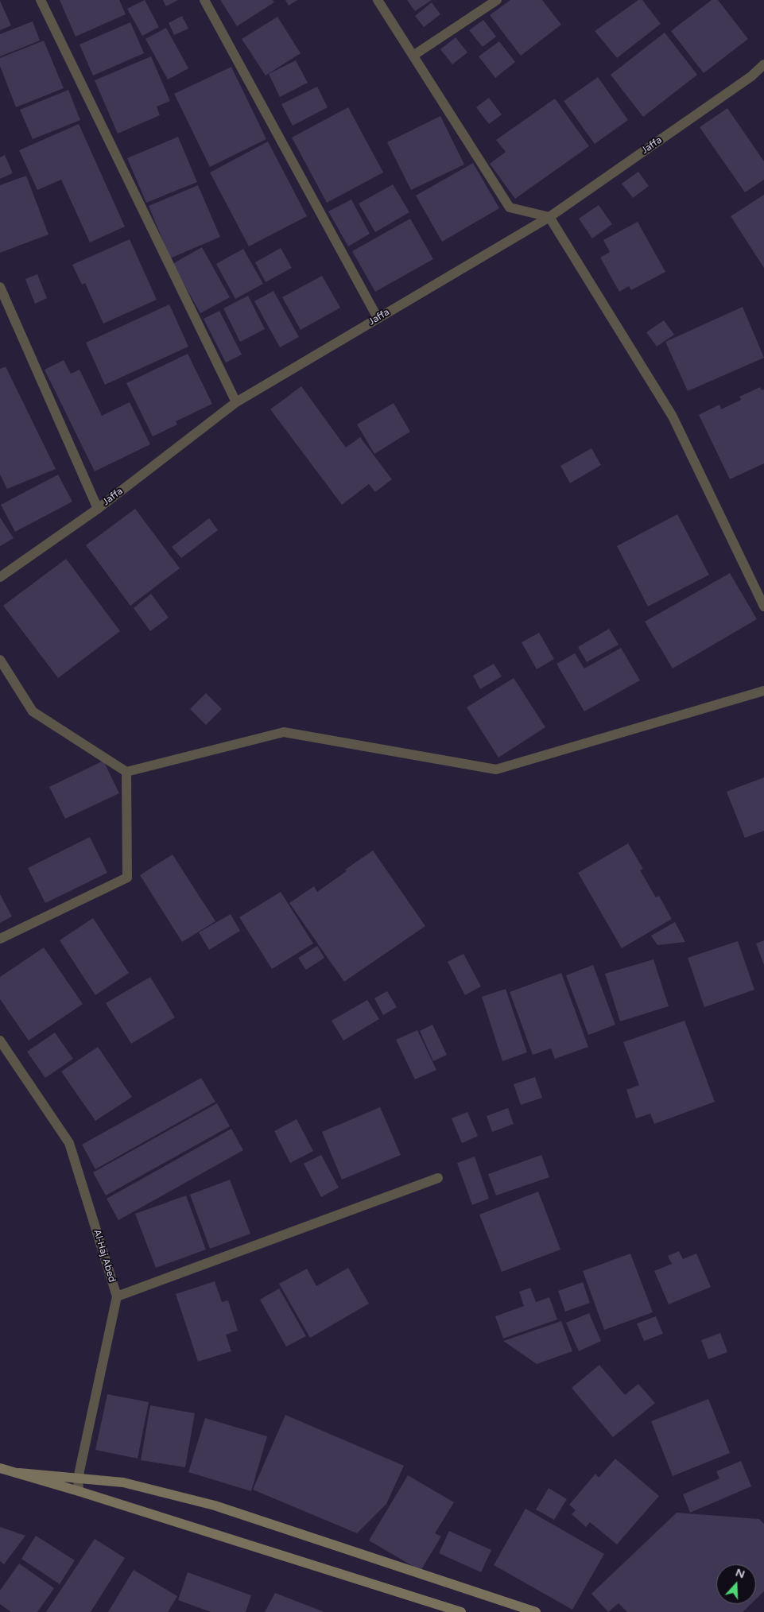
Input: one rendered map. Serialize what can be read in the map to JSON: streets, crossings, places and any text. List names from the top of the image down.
{
  "streets": {
    "street": ["Jaffa", "Al-Haj Abed"]
  },
  "north": "top"
}
